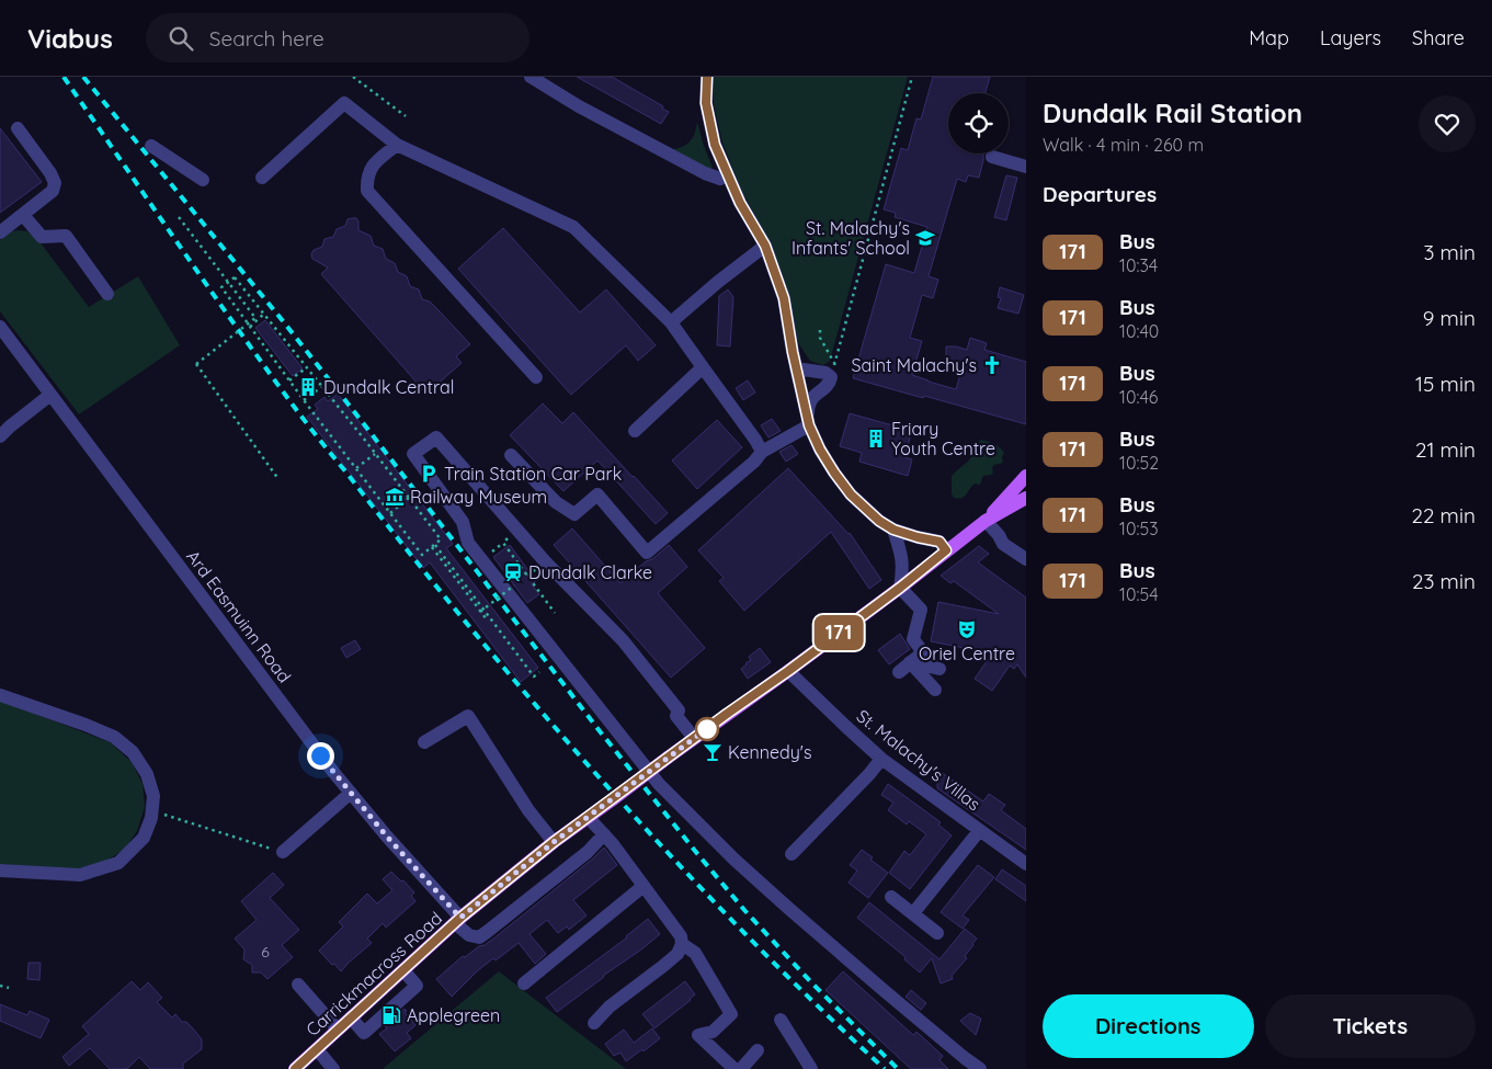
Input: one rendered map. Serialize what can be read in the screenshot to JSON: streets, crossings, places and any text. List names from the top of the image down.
{
  "streets": {
    "main road": ["Carrickmacross Road"],
    "street": ["Ard Easmuinn Road", "St. Malachy's Villas"]
  },
  "crossings": [
    ["Ard Easmuinn Road", "Carrickmacross Road"]
  ],
  "places": {
    "school or university": ["St. Malachy's Infants' School"],
    "church": ["Saint Malachy's"],
    "building": ["Dundalk Central", "Friary Youth Centre"],
    "parking": ["Train Station Car Park"],
    "museum": ["Railway Museum"],
    "station": ["Dundalk Clarke"],
    "theatre": ["Oriel Centre"],
    "bar": ["Kennedy's"],
    "fuel station": ["Applegreen"]
  },
  "lines": ["bus line 171"],
  "house_numbers": ["6"],
  "page": {
    "header": "Viabus",
    "search": "Search here",
    "nav": ["Map", "Layers", "Share"],
    "on_map": "171",
    "heading": [
      ["Dundalk Rail Station", "Walk · 4 min · 260 m"],
      "Departures"
    ],
    "list": [
      {
        "mark": "171",
        "name": "Bus",
        "note": "10:34",
        "value": "3 min"
      },
      {
        "mark": "171",
        "name": "Bus",
        "note": "10:40",
        "value": "9 min"
      },
      {
        "mark": "171",
        "name": "Bus",
        "note": "10:46",
        "value": "15 min"
      },
      {
        "mark": "171",
        "name": "Bus",
        "note": "10:52",
        "value": "21 min"
      },
      {
        "mark": "171",
        "name": "Bus",
        "note": "10:53",
        "value": "22 min"
      },
      {
        "mark": "171",
        "name": "Bus",
        "note": "10:54",
        "value": "23 min"
      }
    ],
    "buttons": ["Directions", "Tickets"]
  }
}
